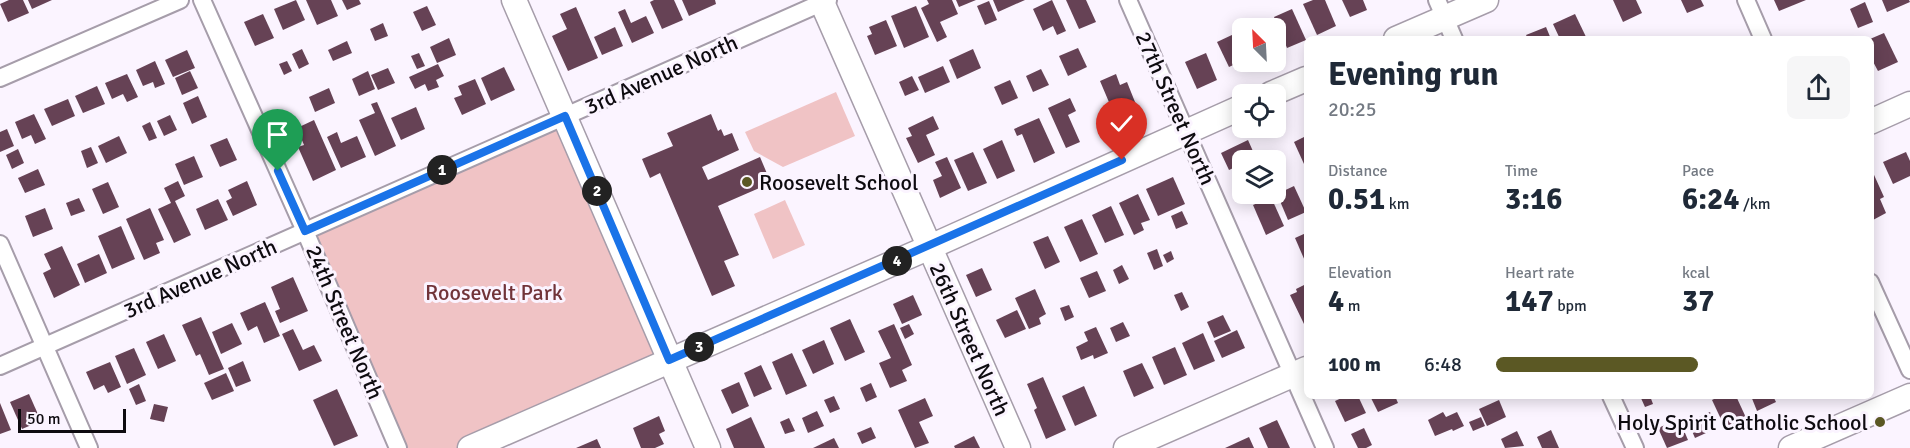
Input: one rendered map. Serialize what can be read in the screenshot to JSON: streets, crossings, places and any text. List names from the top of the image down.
{
  "streets": {
    "main road": ["26th Street North"],
    "street": ["3rd Avenue North", "27th Street North", "24th Street North"]
  },
  "crossings": [
    ["3rd Avenue North", "24th Street North"],
    ["3rd Avenue North", "26th Street North"]
  ],
  "parks": ["Roosevelt Park"],
  "places": ["Roosevelt School", "Holy Spirit Catholic School"],
  "scale_bar": "50 m",
  "north": "top left",
  "page": {
    "heading": ["Evening run", "20:25"],
    "stats": [
      ["Distance", "0.51 km"],
      ["Time", "3:16"],
      ["Pace", "6:24 /km"],
      ["Elevation", "4 m"],
      ["Heart rate", "147 bpm"],
      ["kcal", "37"]
    ],
    "pins": [
      "1",
      "2",
      "4",
      "3"
    ],
    "list": [
      {
        "name": "100 m",
        "note": "6:48"
      }
    ],
    "scale": "50 m"
  }
}
